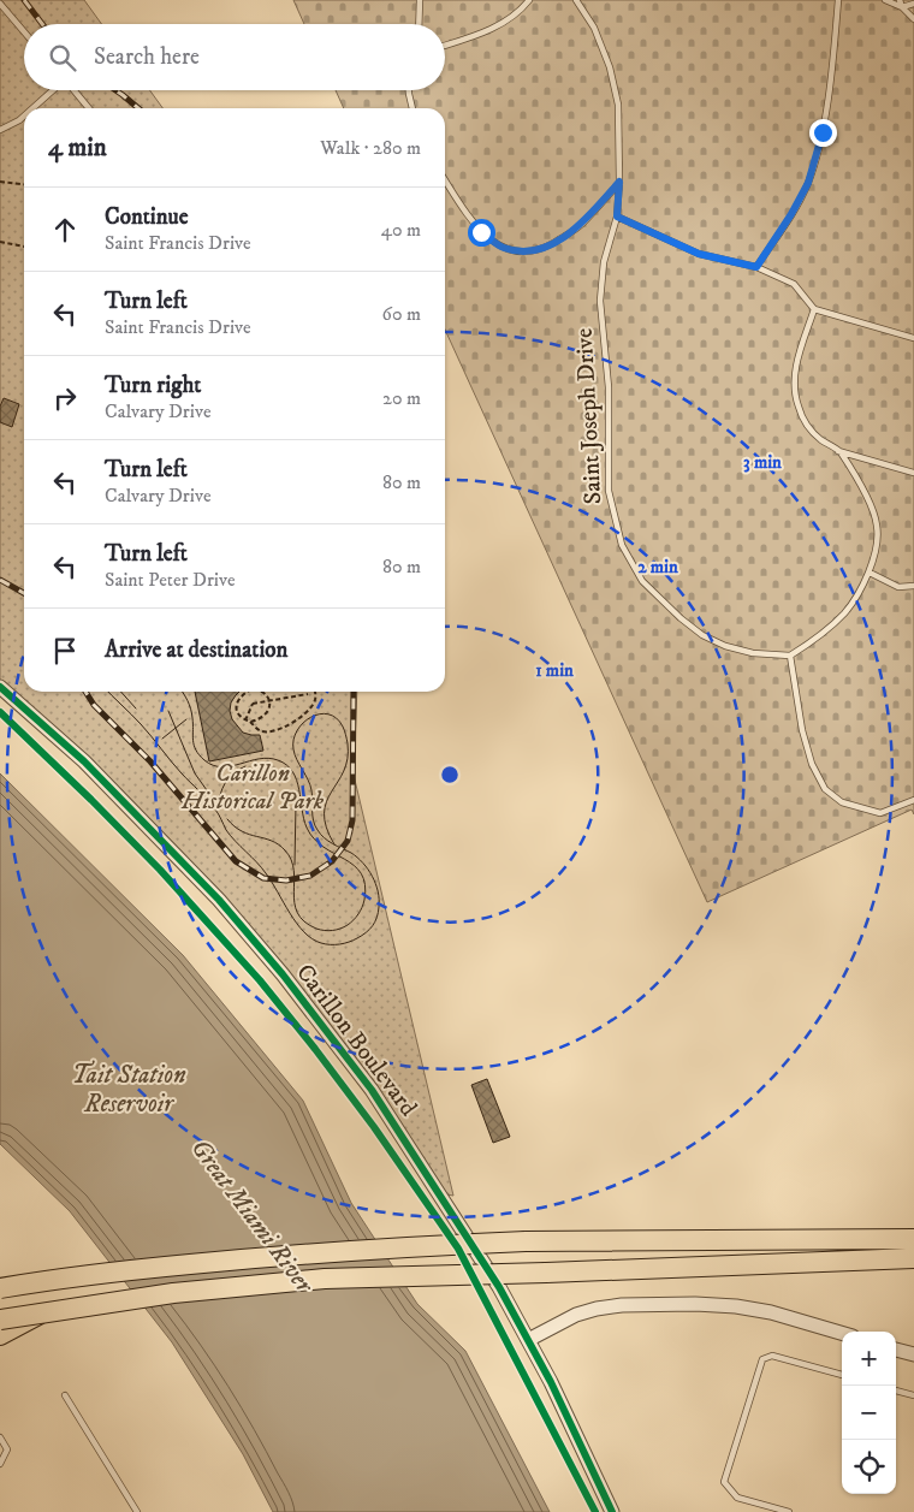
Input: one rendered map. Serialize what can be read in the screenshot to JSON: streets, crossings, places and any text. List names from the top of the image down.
{
  "streets": {
    "street": ["Carillon Boulevard"],
    "lane": ["Saint Joseph Drive"]
  },
  "water": ["Tait Station Reservoir", "Great Miami River"],
  "parks": ["Carillon Historical Park"],
  "page": {
    "search": "Search here",
    "heading": ["4 min", "Walk · 280 m"],
    "list": [
      ["Continue", "Saint Francis Drive", "40 m"],
      ["Turn left", "Saint Francis Drive", "60 m"],
      ["Turn right", "Calvary Drive", "20 m"],
      ["Turn left", "Calvary Drive", "80 m"],
      ["Turn left", "Saint Peter Drive", "80 m"],
      "Arrive at destination"
    ],
    "map_buttons": ["+", "−"]
  },
  "rings": ["3 min", "2 min", "1 min"]
}
